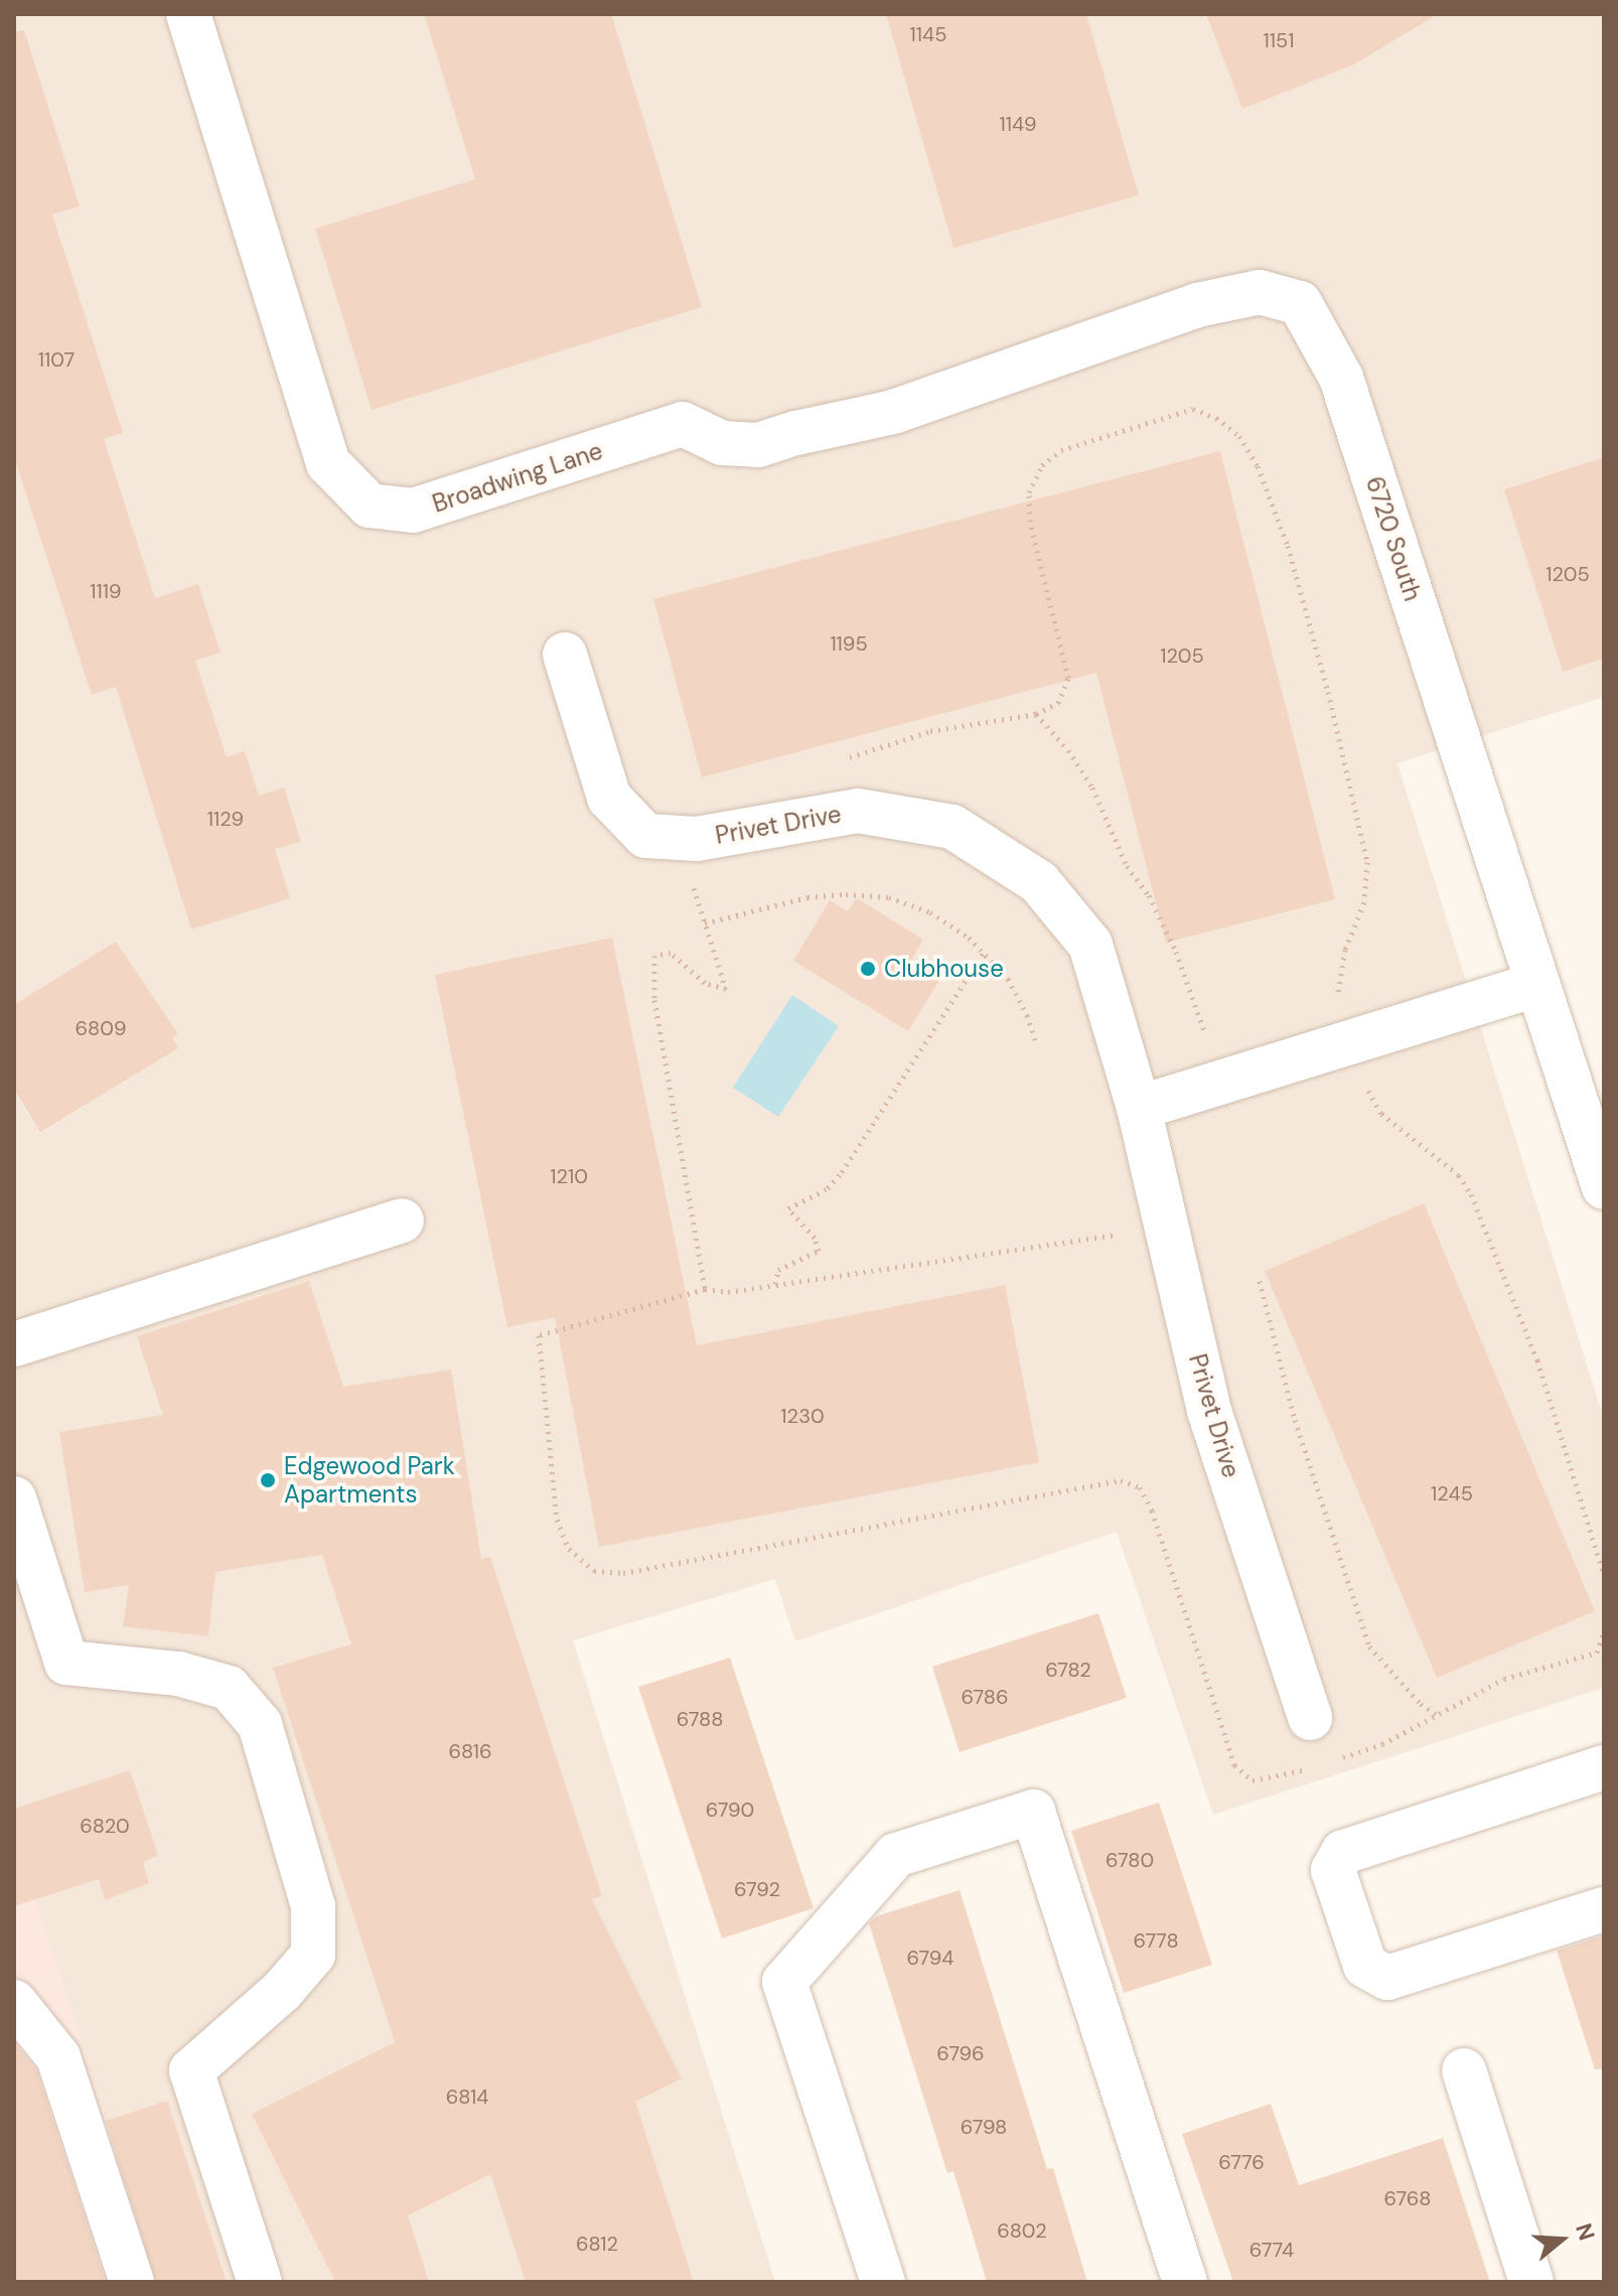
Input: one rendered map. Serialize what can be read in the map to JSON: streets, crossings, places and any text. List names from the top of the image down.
{
  "streets": {
    "street": ["Broadwing Lane", "6720 South", "Privet Drive"]
  },
  "crossings": [
    ["Broadwing Lane", "6720 South"]
  ],
  "places": ["Clubhouse", "Edgewood Park Apartments"],
  "house_numbers": [
    "1145",
    "1151",
    "1149",
    "1107",
    "1205",
    "1119",
    "1195",
    "1205",
    "1129",
    "6809",
    "1210",
    "1230",
    "1245",
    "6782",
    "6786",
    "6788",
    "6816",
    "6790",
    "6820",
    "6780",
    "6792",
    "6778",
    "6794",
    "6796",
    "6814",
    "6798",
    "6776",
    "6768",
    "6802",
    "6812",
    "6774"
  ],
  "north": "right"
}
